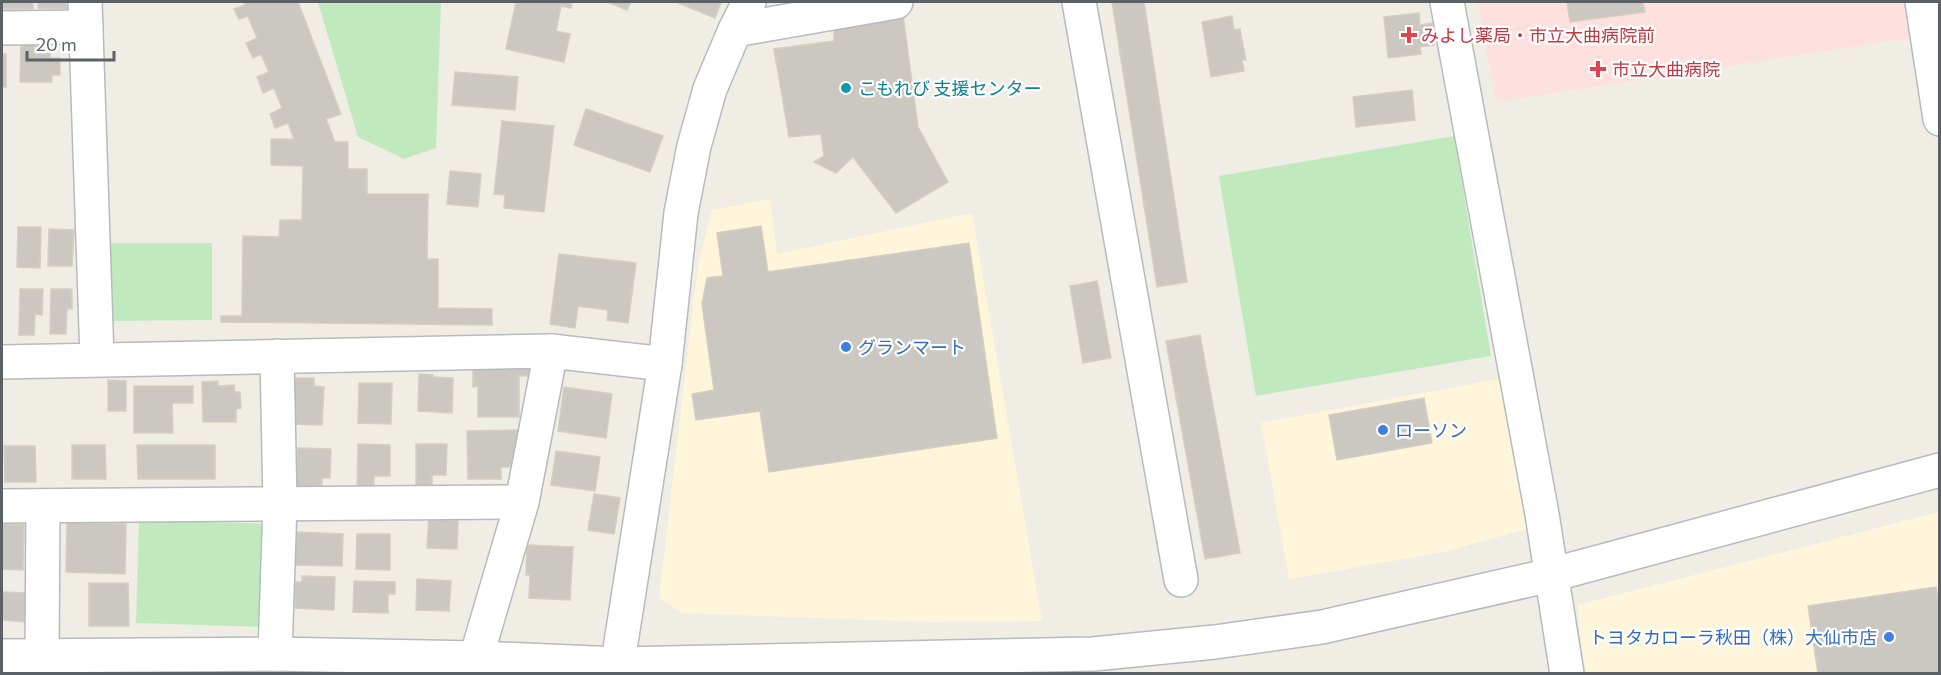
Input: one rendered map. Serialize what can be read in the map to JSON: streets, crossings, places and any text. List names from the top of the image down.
{
  "places": {
    "health": ["みよし薬局・市立大曲病院前", "市立大曲病院"],
    "other": [
      "こもれび 支援センター",
      "グランマート",
      "ローソン",
      "トヨタカローラ秋田（株）大仙市店"
    ]
  },
  "scale_bar": "20 m"
}
